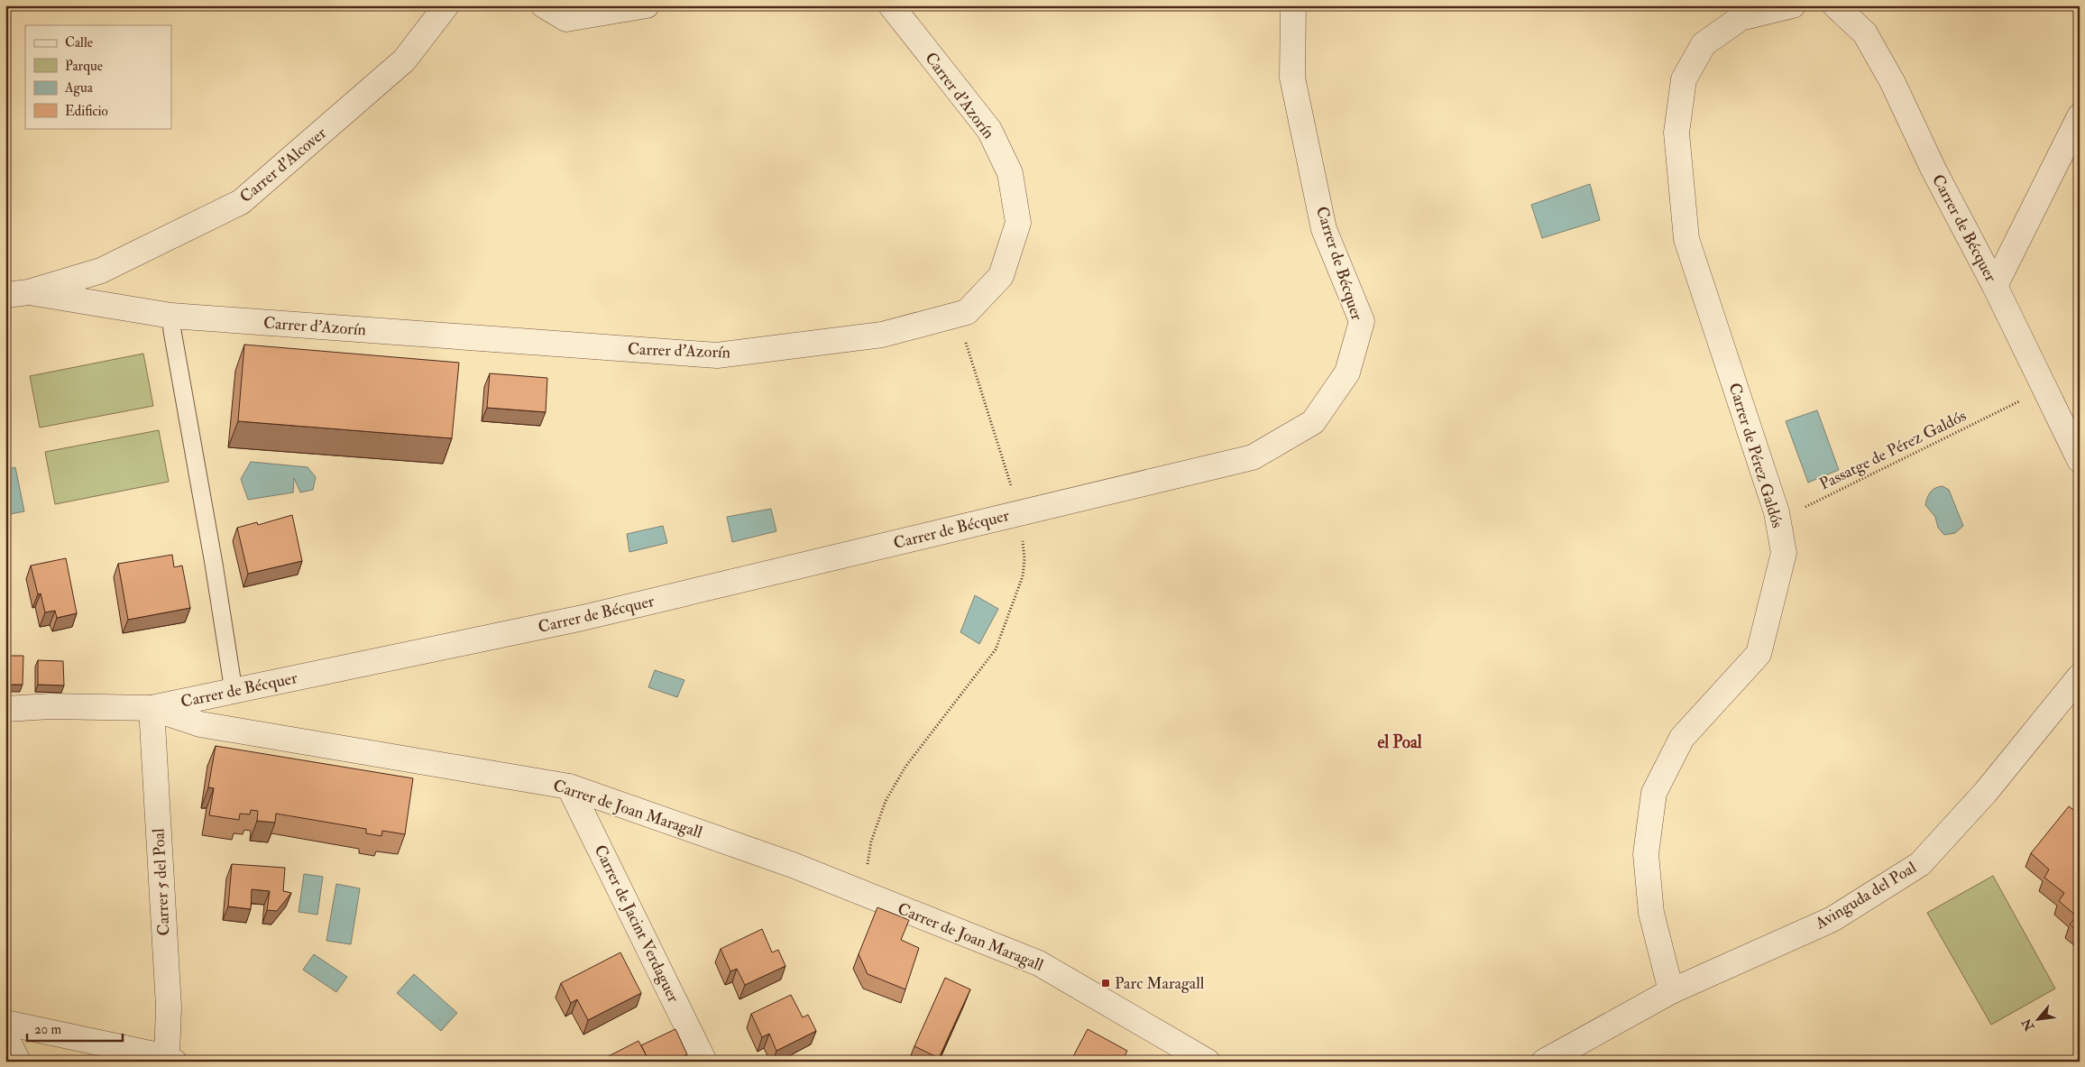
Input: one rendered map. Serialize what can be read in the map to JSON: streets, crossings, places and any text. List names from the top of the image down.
{
  "streets": {
    "street": [
      "Carrer d'Azorín",
      "Carrer d'Alcover",
      "Carrer de Bécquer",
      "Carrer de Pérez Galdós",
      "Carrer de Joan Maragall",
      "Carrer 5 del Poal",
      "Avinguda del Poal",
      "Carrer de Jacint Verdaguer"
    ],
    "path": ["Passatge de Pérez Galdós"]
  },
  "crossings": [
    ["Carrer d'Azorín", "Carrer d'Alcover"],
    ["Carrer de Bécquer", "Carrer de Joan Maragall"],
    ["Carrer de Bécquer", "Carrer 5 del Poal"],
    ["Passatge de Pérez Galdós", "Carrer de Pérez Galdós"],
    ["Carrer de Pérez Galdós", "Avinguda del Poal"],
    ["Carrer de Joan Maragall", "Carrer 5 del Poal"],
    ["Carrer de Joan Maragall", "Carrer de Jacint Verdaguer"]
  ],
  "districts": ["el Poal"],
  "places": {
    "transit": ["Parc Maragall"]
  },
  "legend": [
    "Calle",
    "Parque",
    "Agua",
    "Edificio"
  ],
  "scale_bar": "20 m",
  "north": "bottom left"
}
